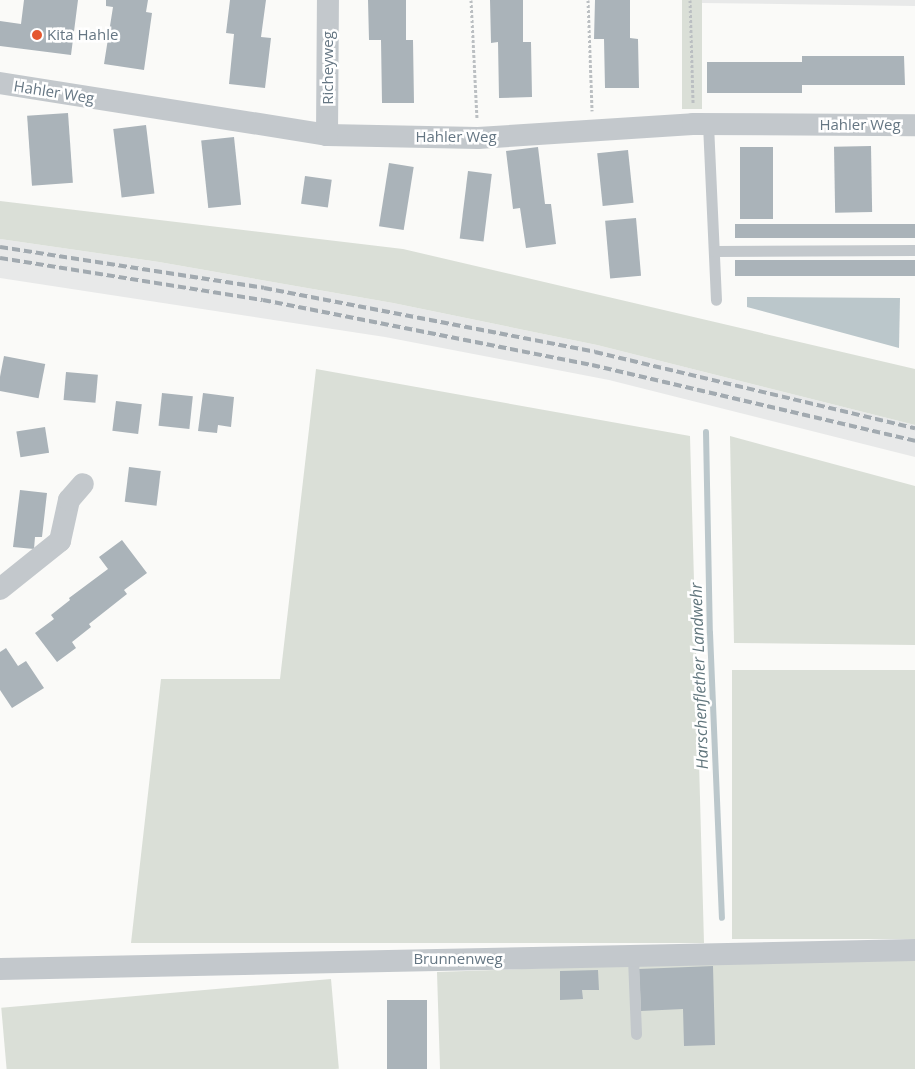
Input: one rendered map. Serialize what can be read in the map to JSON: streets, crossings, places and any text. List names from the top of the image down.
{
  "streets": {
    "street": ["Richeyweg", "Hahler Weg", "Brunnenweg"]
  },
  "crossings": [
    ["Richeyweg", "Hahler Weg"]
  ],
  "water": ["Harschenflether Landwehr"],
  "places": ["Kita Hahle"]
}
